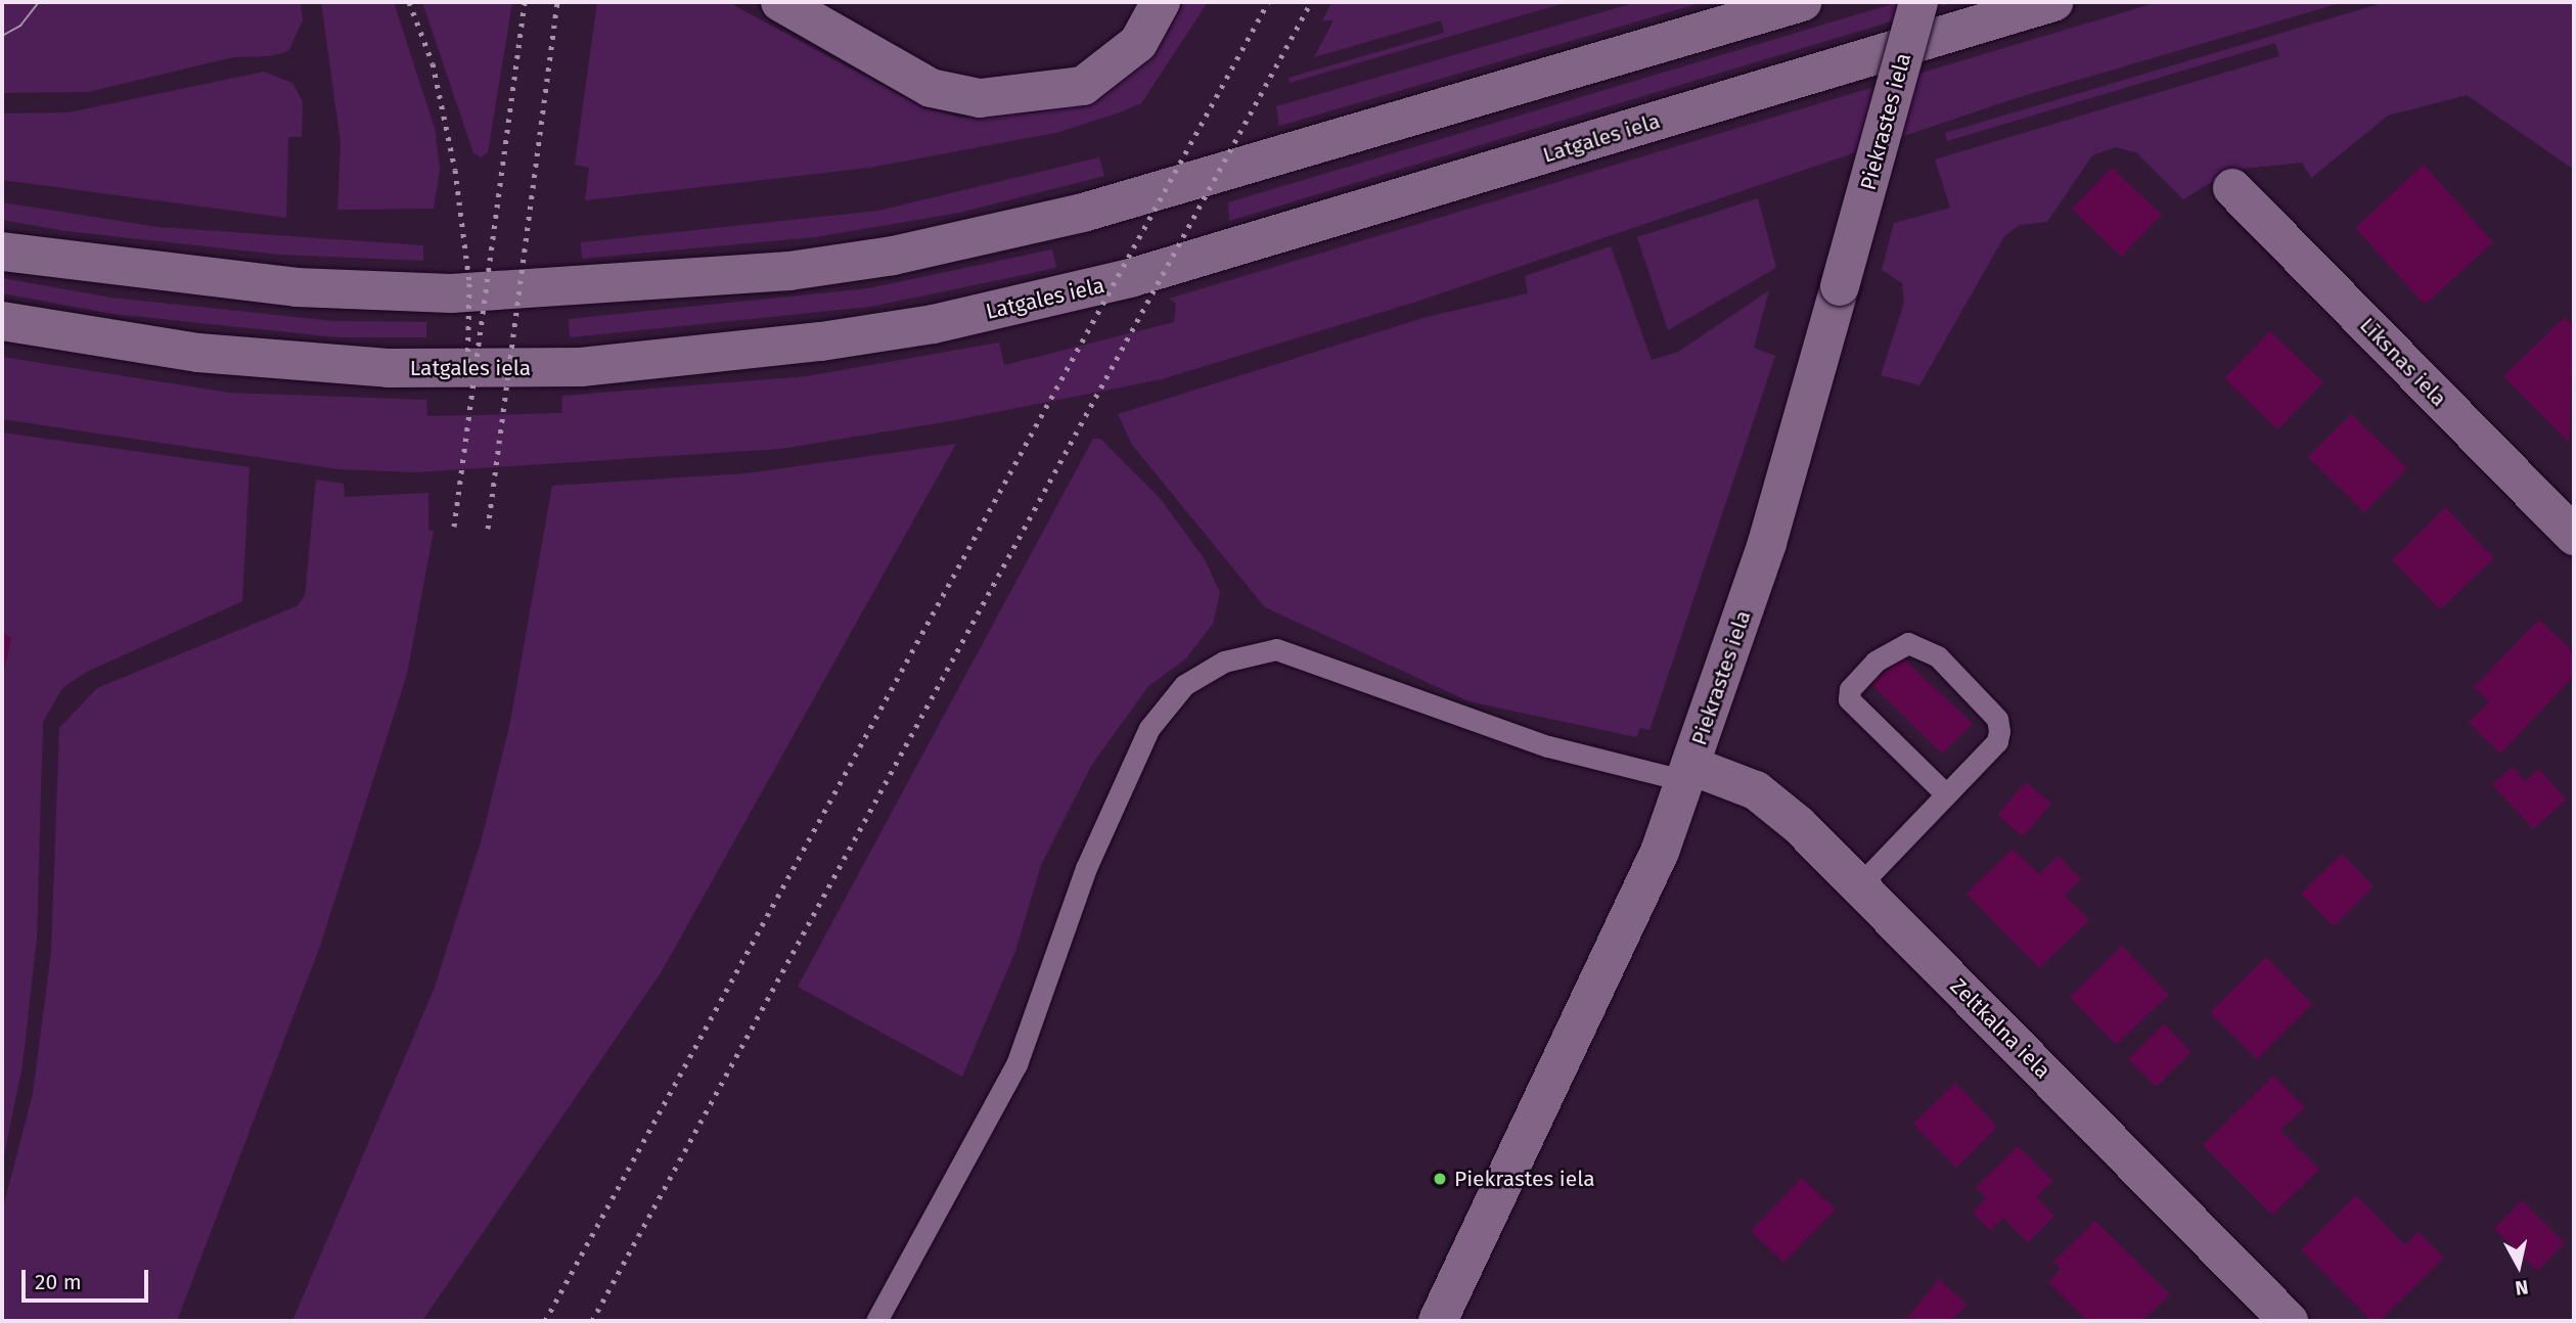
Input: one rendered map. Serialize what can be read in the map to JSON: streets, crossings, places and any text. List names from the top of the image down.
{
  "streets": {
    "street": [
      "Piekrastes iela",
      "Latgales iela",
      "Līksnas iela",
      "Zeltkalna iela"
    ]
  },
  "crossings": [
    ["Piekrastes iela", "Zeltkalna iela"]
  ],
  "places": ["Piekrastes iela"],
  "scale_bar": "20 m",
  "north": "bottom"
}
